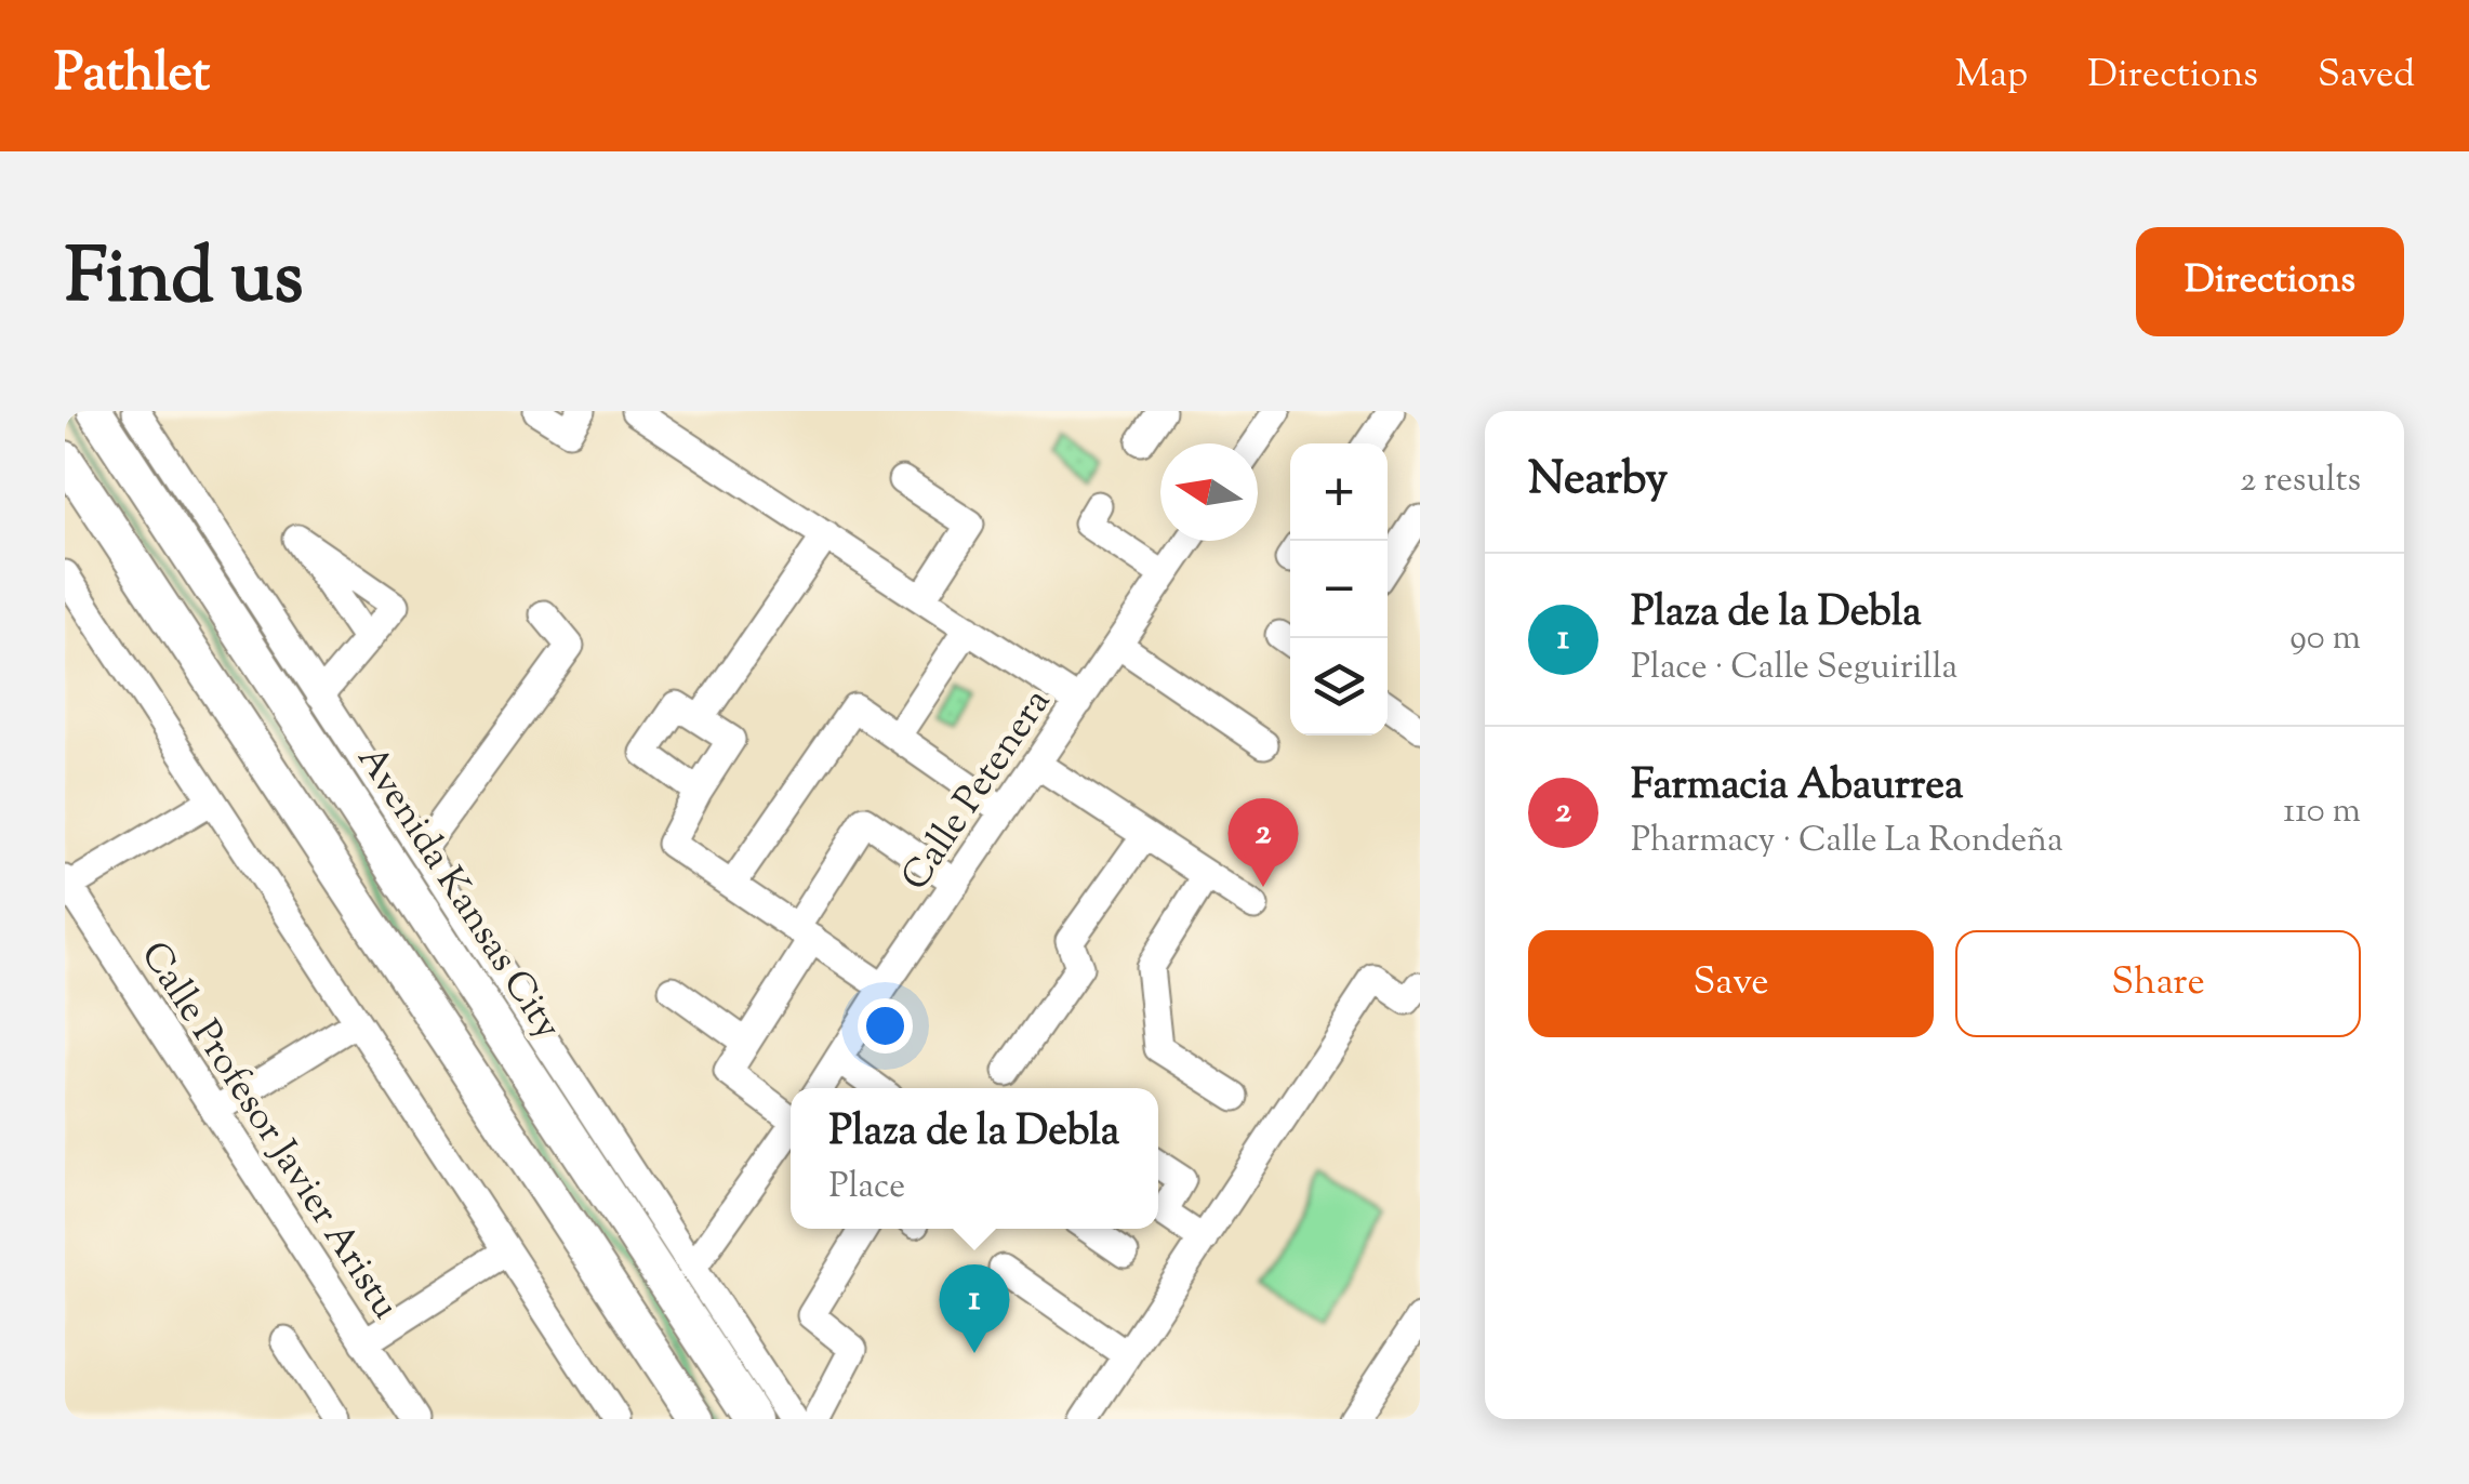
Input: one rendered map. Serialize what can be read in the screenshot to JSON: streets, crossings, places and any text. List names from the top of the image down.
{
  "streets": {
    "main road": ["Avenida Kansas City"],
    "street": ["Calle Petenera", "Calle Profesor Javier Aristu"]
  },
  "north": "left",
  "page": {
    "header": "Pathlet",
    "nav": ["Map", "Directions", "Saved"],
    "title": "Find us",
    "buttons": [
      "Directions",
      ["Save", "Share"]
    ],
    "heading": ["Nearby", "2 results"],
    "map_buttons": ["+", "−"],
    "list": [
      {
        "mark": "1",
        "name": "Plaza de la Debla",
        "note": "Place · Calle Seguirilla",
        "value": "90 m"
      },
      {
        "mark": "2",
        "name": "Farmacia Abaurrea",
        "note": "Pharmacy · Calle La Rondeña",
        "value": "110 m"
      }
    ],
    "pins": ["2", "1"],
    "popup": ["Plaza de la Debla", "Place"]
  }
}
